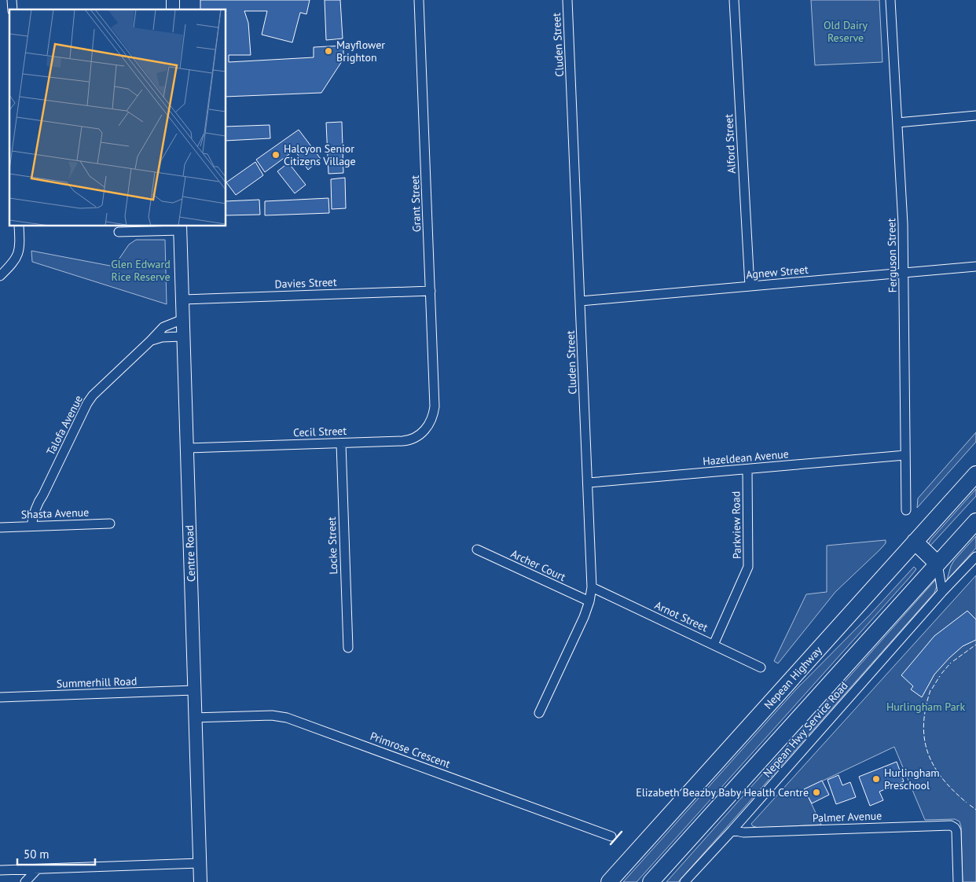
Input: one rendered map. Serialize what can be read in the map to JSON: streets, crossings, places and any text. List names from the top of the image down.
{
  "streets": {
    "highway": ["Nepean Highway"],
    "main road": ["Centre Road"],
    "street": [
      "Cluden Street",
      "Alford Street",
      "Grant Street",
      "Ferguson Street",
      "Agnew Street",
      "Davies Street",
      "Talofa Avenue",
      "Cecil Street",
      "Hazeldean Avenue",
      "Shasta Avenue",
      "Parkview Road",
      "Locke Street",
      "Archer Court",
      "Arnot Street",
      "Summerhill Road",
      "Nepean Hwy Service Road",
      "Primrose Crescent",
      "Palmer Avenue"
    ]
  },
  "crossings": [
    ["Cluden Street", "Agnew Street"],
    ["Cluden Street", "Hazeldean Avenue"],
    ["Cluden Street", "Archer Court"],
    ["Cluden Street", "Arnot Street"],
    ["Alford Street", "Agnew Street"],
    ["Grant Street", "Davies Street"],
    ["Grant Street", "Cecil Street"],
    ["Ferguson Street", "Agnew Street"],
    ["Ferguson Street", "Hazeldean Avenue"],
    ["Davies Street", "Centre Road"],
    ["Talofa Avenue", "Shasta Avenue"],
    ["Talofa Avenue", "Centre Road"],
    ["Cecil Street", "Locke Street"],
    ["Cecil Street", "Centre Road"],
    ["Hazeldean Avenue", "Parkview Road"],
    ["Parkview Road", "Arnot Street"],
    ["Centre Road", "Summerhill Road"],
    ["Centre Road", "Primrose Crescent"],
    ["Nepean Hwy Service Road", "Palmer Avenue"]
  ],
  "parks": ["Old Dairy Reserve", "Glen Edward Rice Reserve", "Hurlingham Park"],
  "places": [
    "Mayflower Brighton",
    "Halcyon Senior Citizens Village",
    "Hurlingham Preschool",
    "Elizabeth Beazby Baby Health Centre"
  ],
  "scale_bar": "50 m"
}
